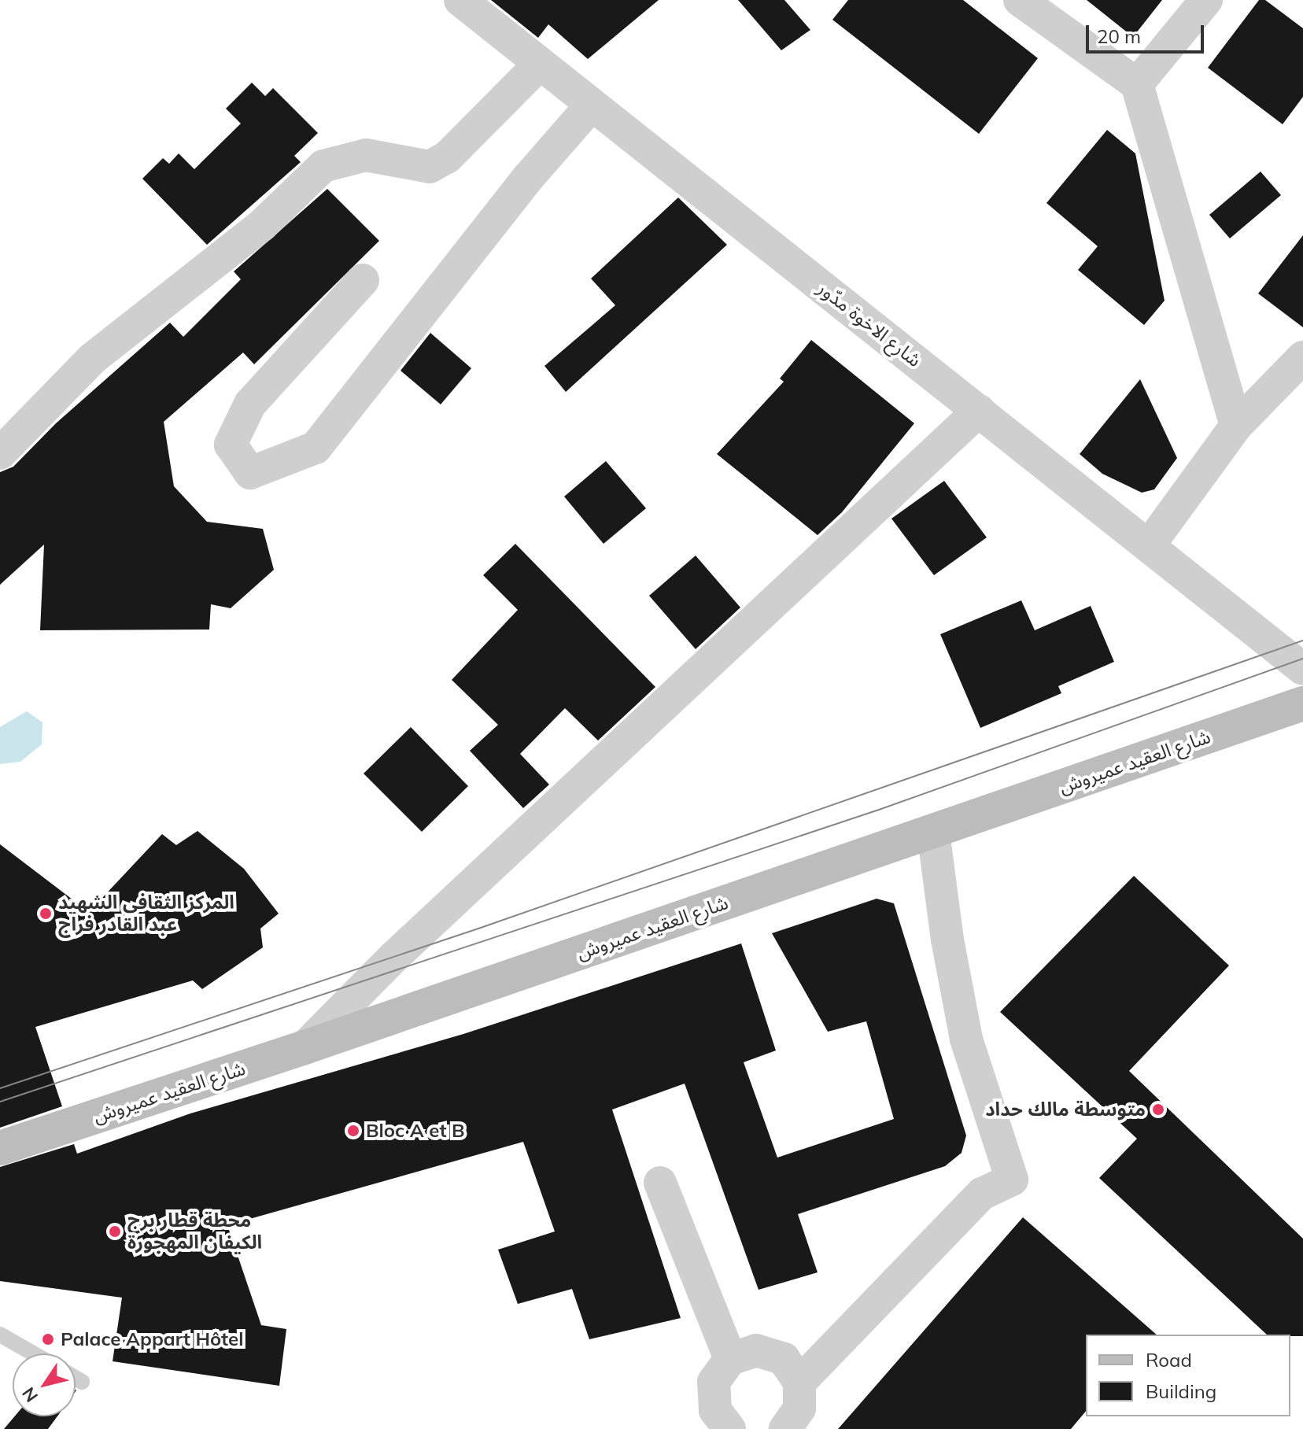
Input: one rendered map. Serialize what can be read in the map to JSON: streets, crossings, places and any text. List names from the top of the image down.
{
  "streets": {
    "main road": ["شارع العقيد عميروش"],
    "street": ["شارع الاخوة مدّور"]
  },
  "places": [
    "المركز الثقافي الشهيد عبد القادر فراج",
    "متوسطة مالك حداد",
    "Bloc A et B",
    "محطة قطار برج الكيفان المهجورة",
    "Palace Appart Hôtel"
  ],
  "legend": ["Road", "Building"],
  "scale_bar": "20 m",
  "north": "bottom left"
}
